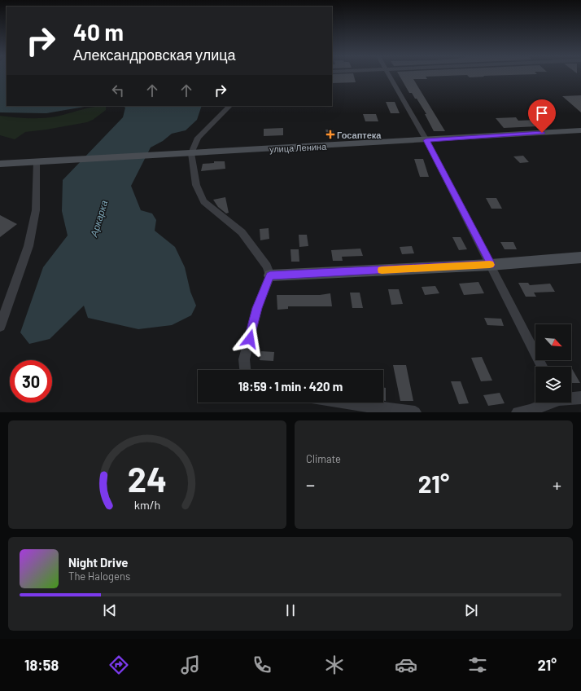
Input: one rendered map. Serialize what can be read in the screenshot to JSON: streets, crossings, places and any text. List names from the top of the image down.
{
  "streets": {
    "main road": ["улица Ленина"]
  },
  "water": ["Аркарка"],
  "places": {
    "health": ["Госаптека"]
  },
  "north": "bottom right",
  "page": {
    "turn": ["40 m", "Александровская улица"],
    "limit": "30",
    "trip": "18:59 · 1 min · 420 m",
    "tile": "Climate",
    "heat": ["−", "21°", "+"],
    "song": ["Night Drive", "The Halogens"],
    "tabs": ["18:58", "21°"],
    "gauge": ["24", "km/h"]
  }
}
